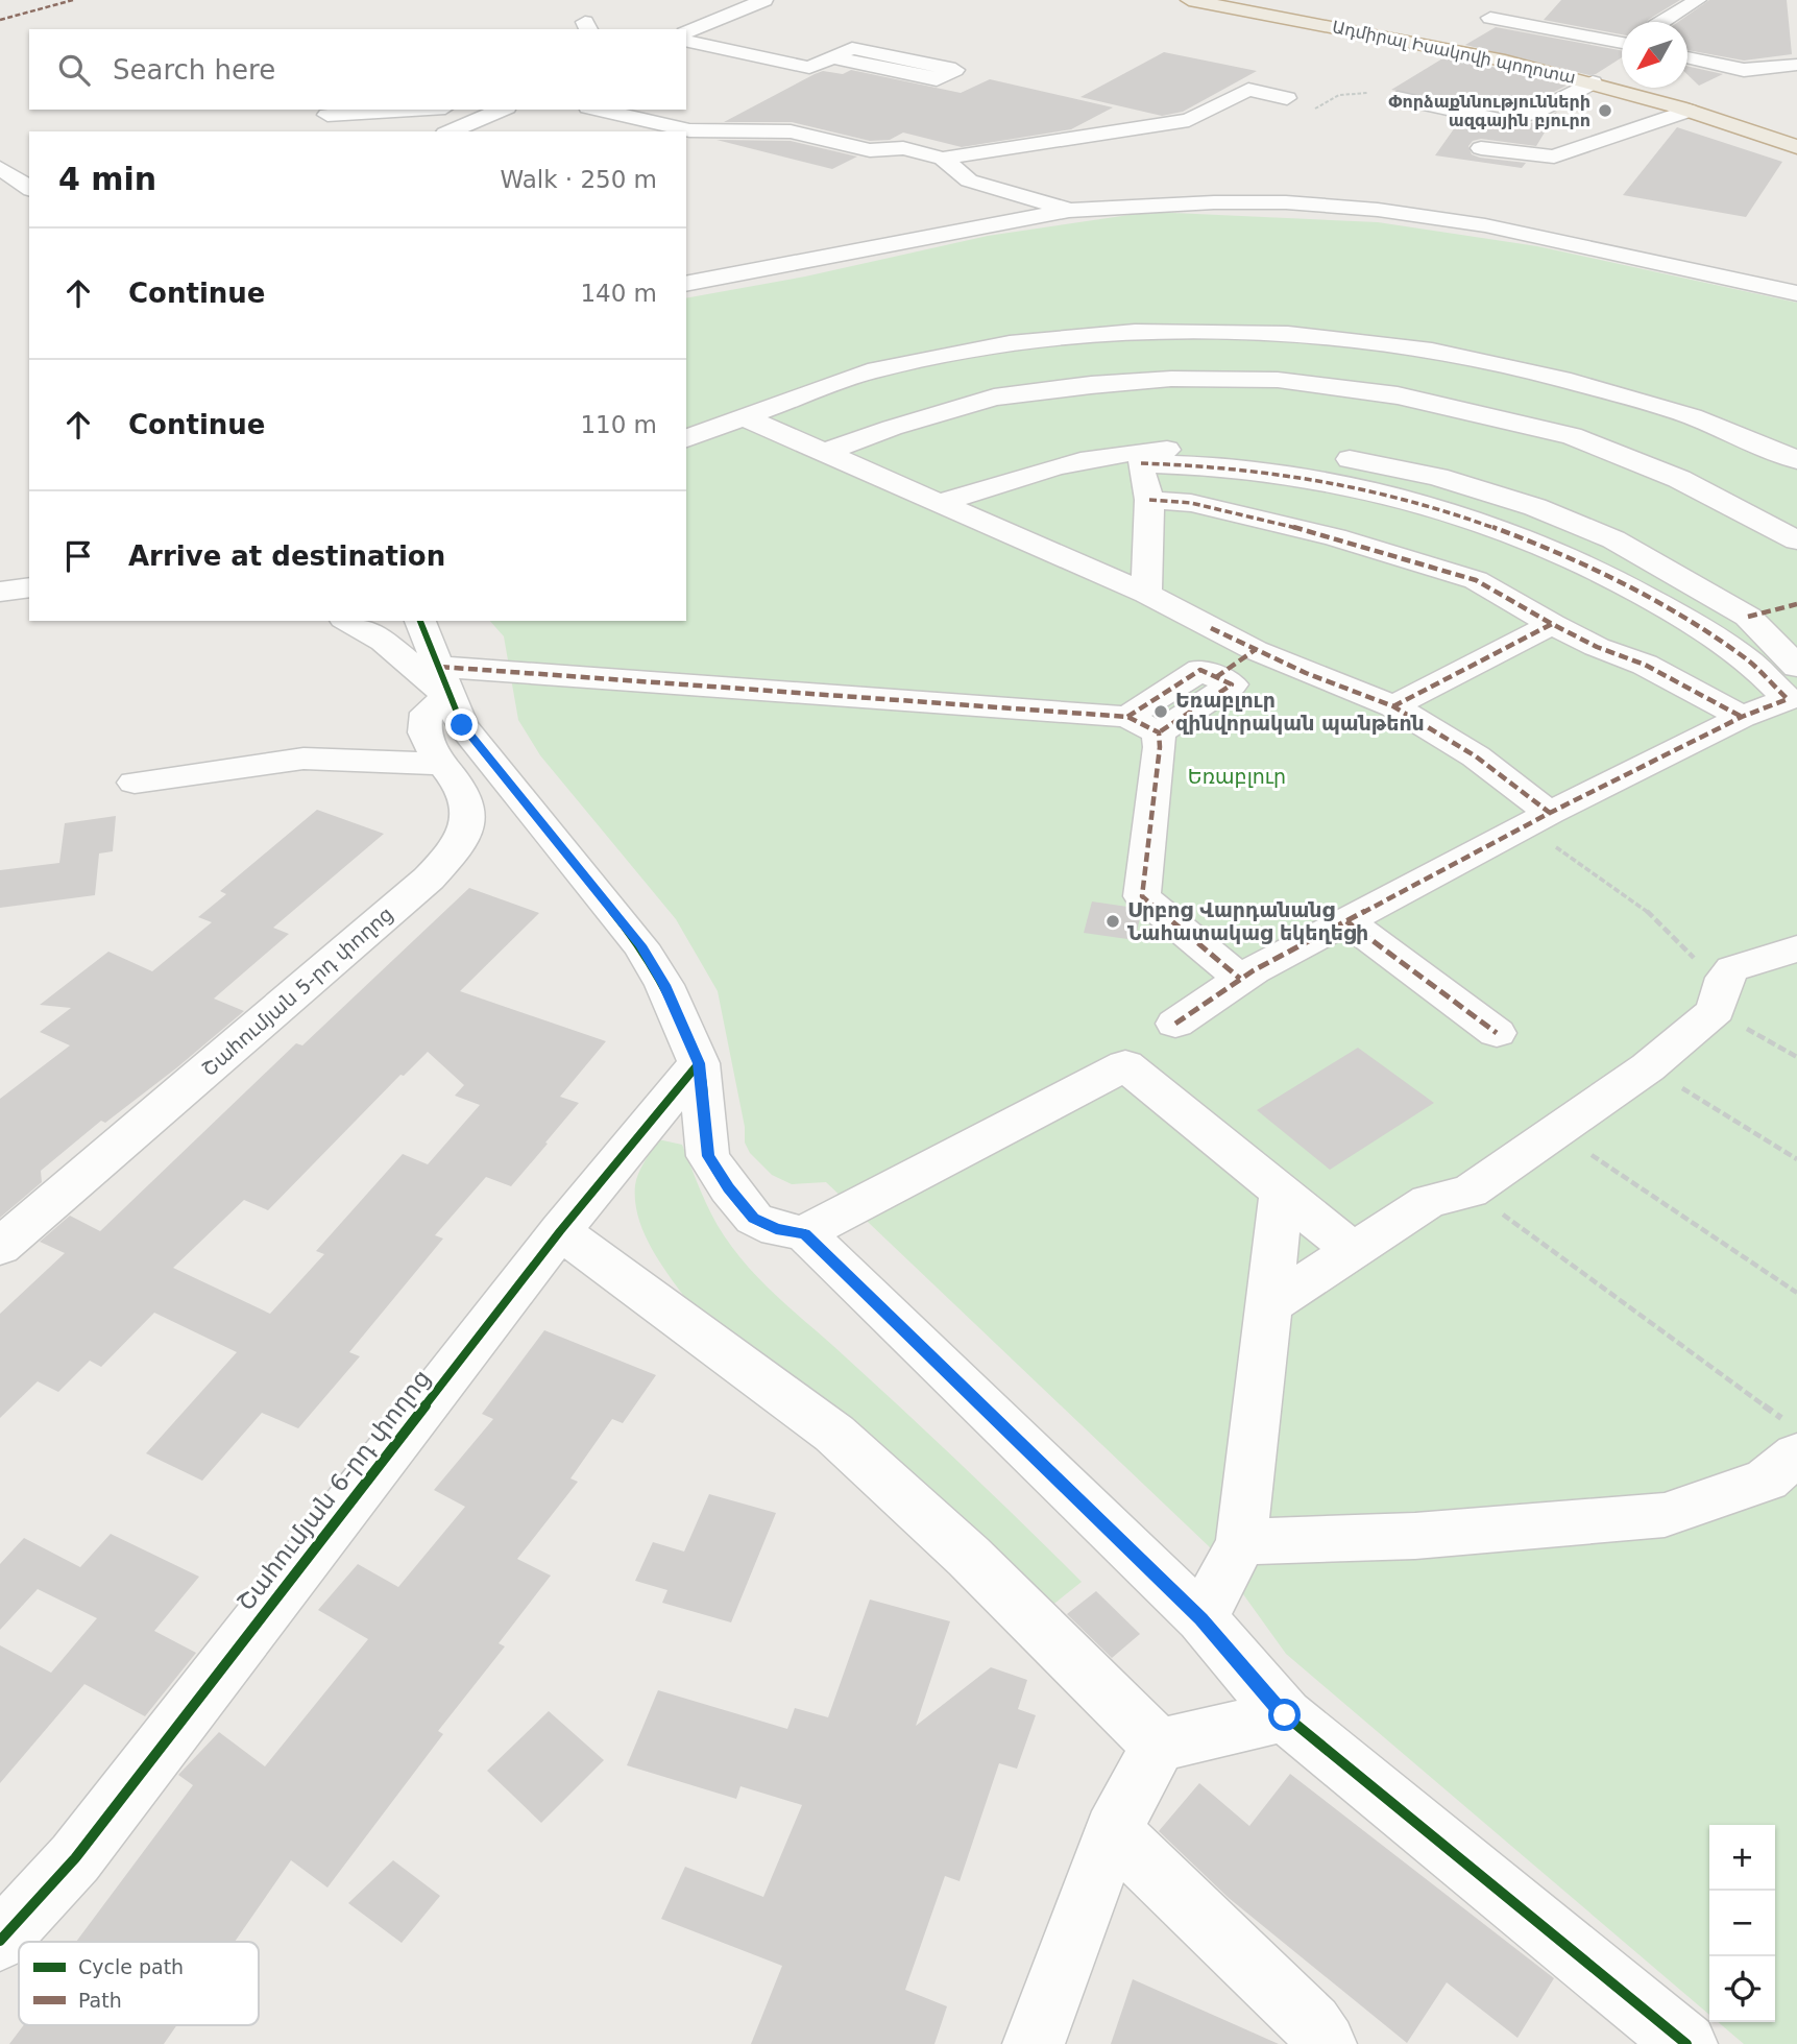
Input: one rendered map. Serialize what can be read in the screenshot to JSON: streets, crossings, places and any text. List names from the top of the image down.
{
  "streets": {
    "highway": ["Ադմիրալ Իսակովի պողոտա"],
    "street": ["Շահումյան 5-րդ փողոց", "Շահումյան 6-րդ փողոց"]
  },
  "parks": ["Եռաբլուր"],
  "places": ["Փորձաքննությունների ազգային բյուրո", "Եռաբլուր զինվորական պանթեոն", "Սրբոց Վարդանանց Նահատակաց եկեղեցի"],
  "legend": ["Cycle path", "Path"],
  "north": "bottom left",
  "page": {
    "search": "Search here",
    "heading": ["4 min", "Walk · 250 m"],
    "list": [
      ["Continue", "140 m"],
      ["Continue", "110 m"],
      "Arrive at destination"
    ],
    "map_buttons": ["+", "−"]
  }
}
